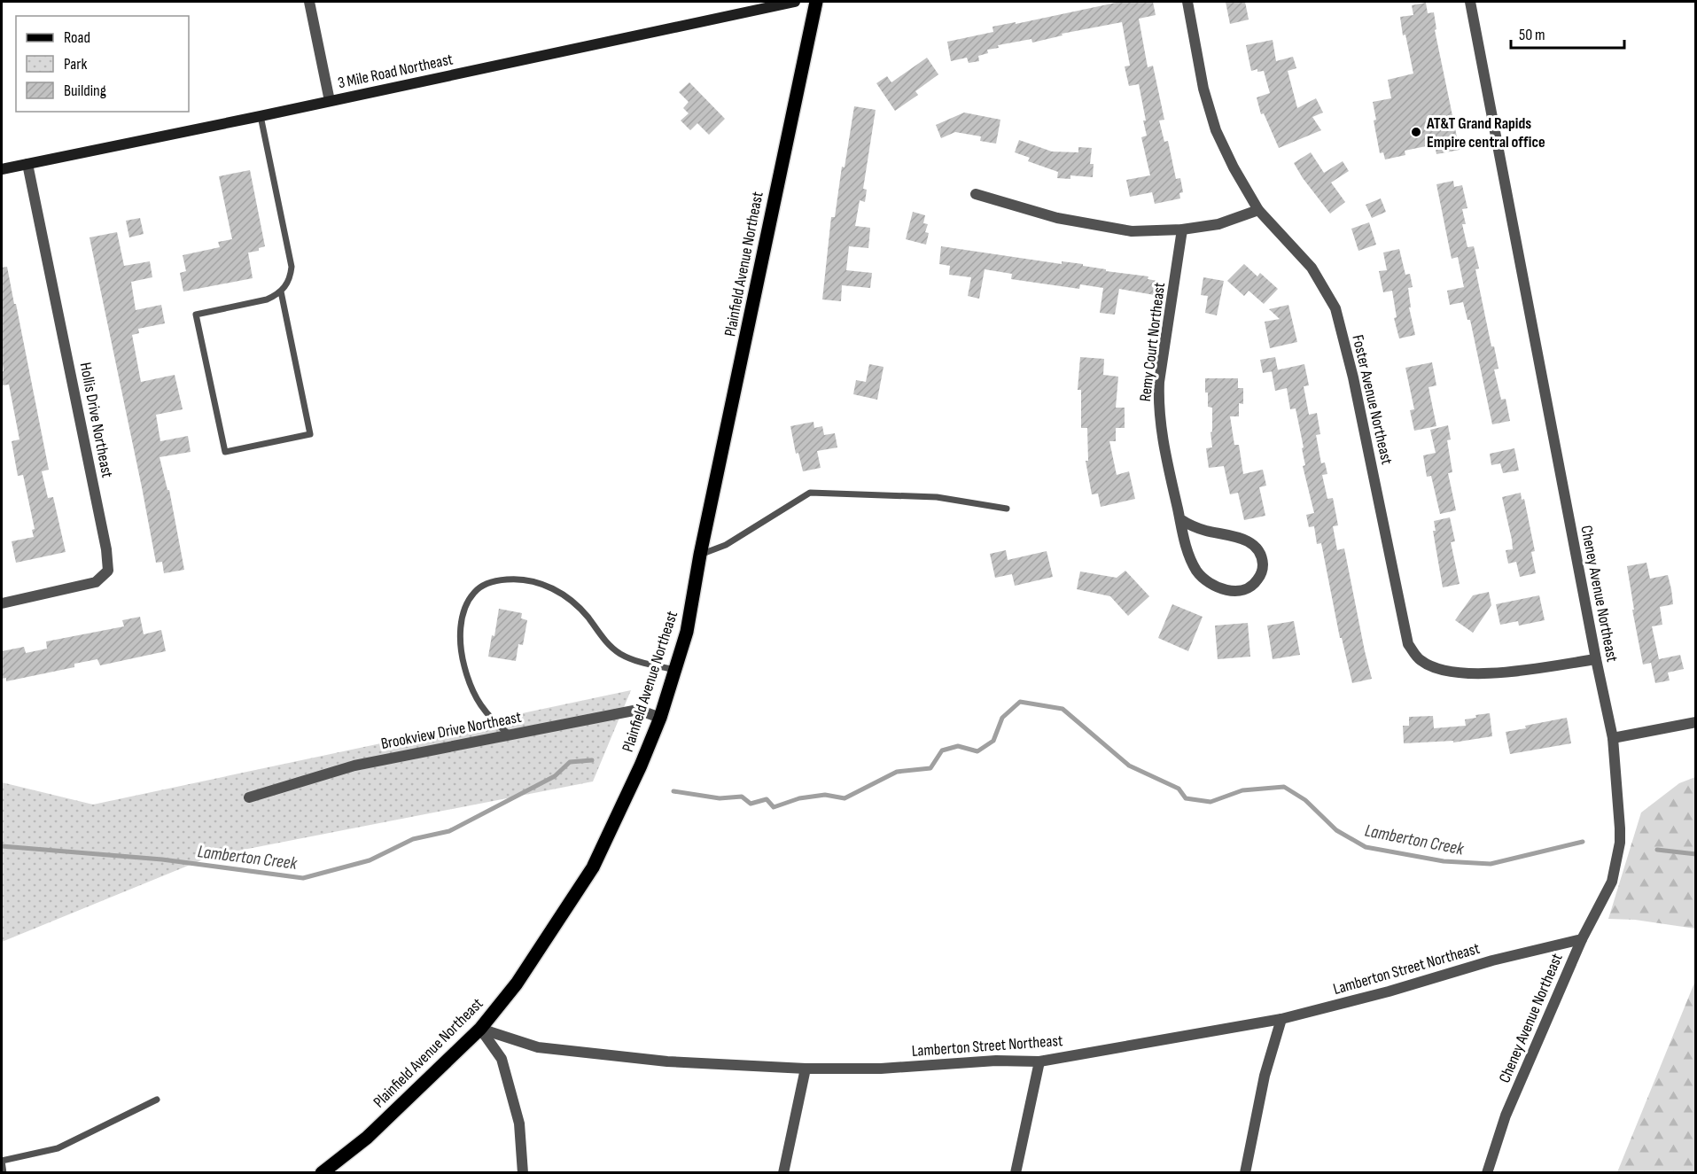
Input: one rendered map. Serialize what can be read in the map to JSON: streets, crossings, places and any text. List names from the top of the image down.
{
  "streets": {
    "main road": ["3 Mile Road Northeast", "Plainfield Avenue Northeast"],
    "street": [
      "Remy Court Northeast",
      "Foster Avenue Northeast",
      "Hollis Drive Northeast",
      "Cheney Avenue Northeast",
      "Brookview Drive Northeast",
      "Lamberton Street Northeast"
    ]
  },
  "crossings": [
    ["3 Mile Road Northeast", "Hollis Drive Northeast"],
    ["Plainfield Avenue Northeast", "Brookview Drive Northeast"],
    ["Plainfield Avenue Northeast", "Lamberton Street Northeast"],
    ["Foster Avenue Northeast", "Cheney Avenue Northeast"],
    ["Cheney Avenue Northeast", "Lamberton Street Northeast"]
  ],
  "water": ["Lamberton Creek"],
  "places": ["AT&T Grand Rapids Empire central office"],
  "legend": ["Road", "Park", "Building"],
  "scale_bar": "50 m"
}
